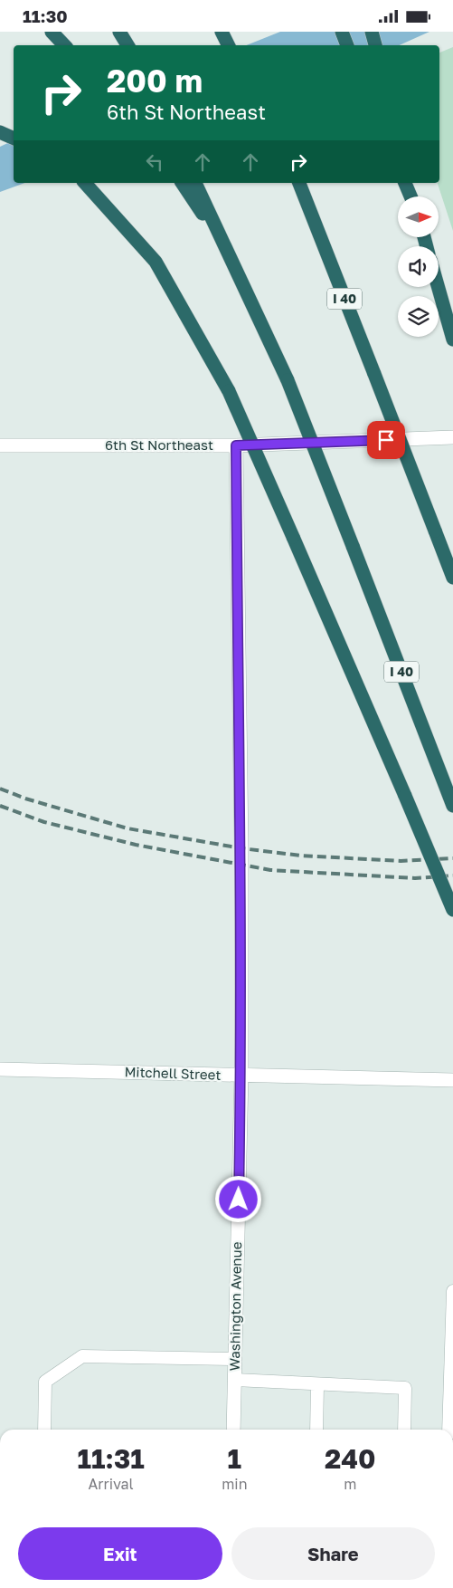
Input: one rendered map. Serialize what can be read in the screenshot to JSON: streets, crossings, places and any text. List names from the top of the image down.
{
  "streets": {
    "highway": ["I 40"],
    "street": ["6th St Northeast", "Mitchell Street", "Washington Avenue"]
  },
  "crossings": [
    ["6th St Northeast", "Washington Avenue"],
    ["Mitchell Street", "Washington Avenue"]
  ],
  "north": "right",
  "page": {
    "status": "11:30",
    "turn": ["200 m", "6th St Northeast"],
    "eta": [
      "11:31",
      "Arrival",
      "1",
      "min",
      "240",
      "m"
    ],
    "buttons": ["Exit", "Share"]
  }
}
